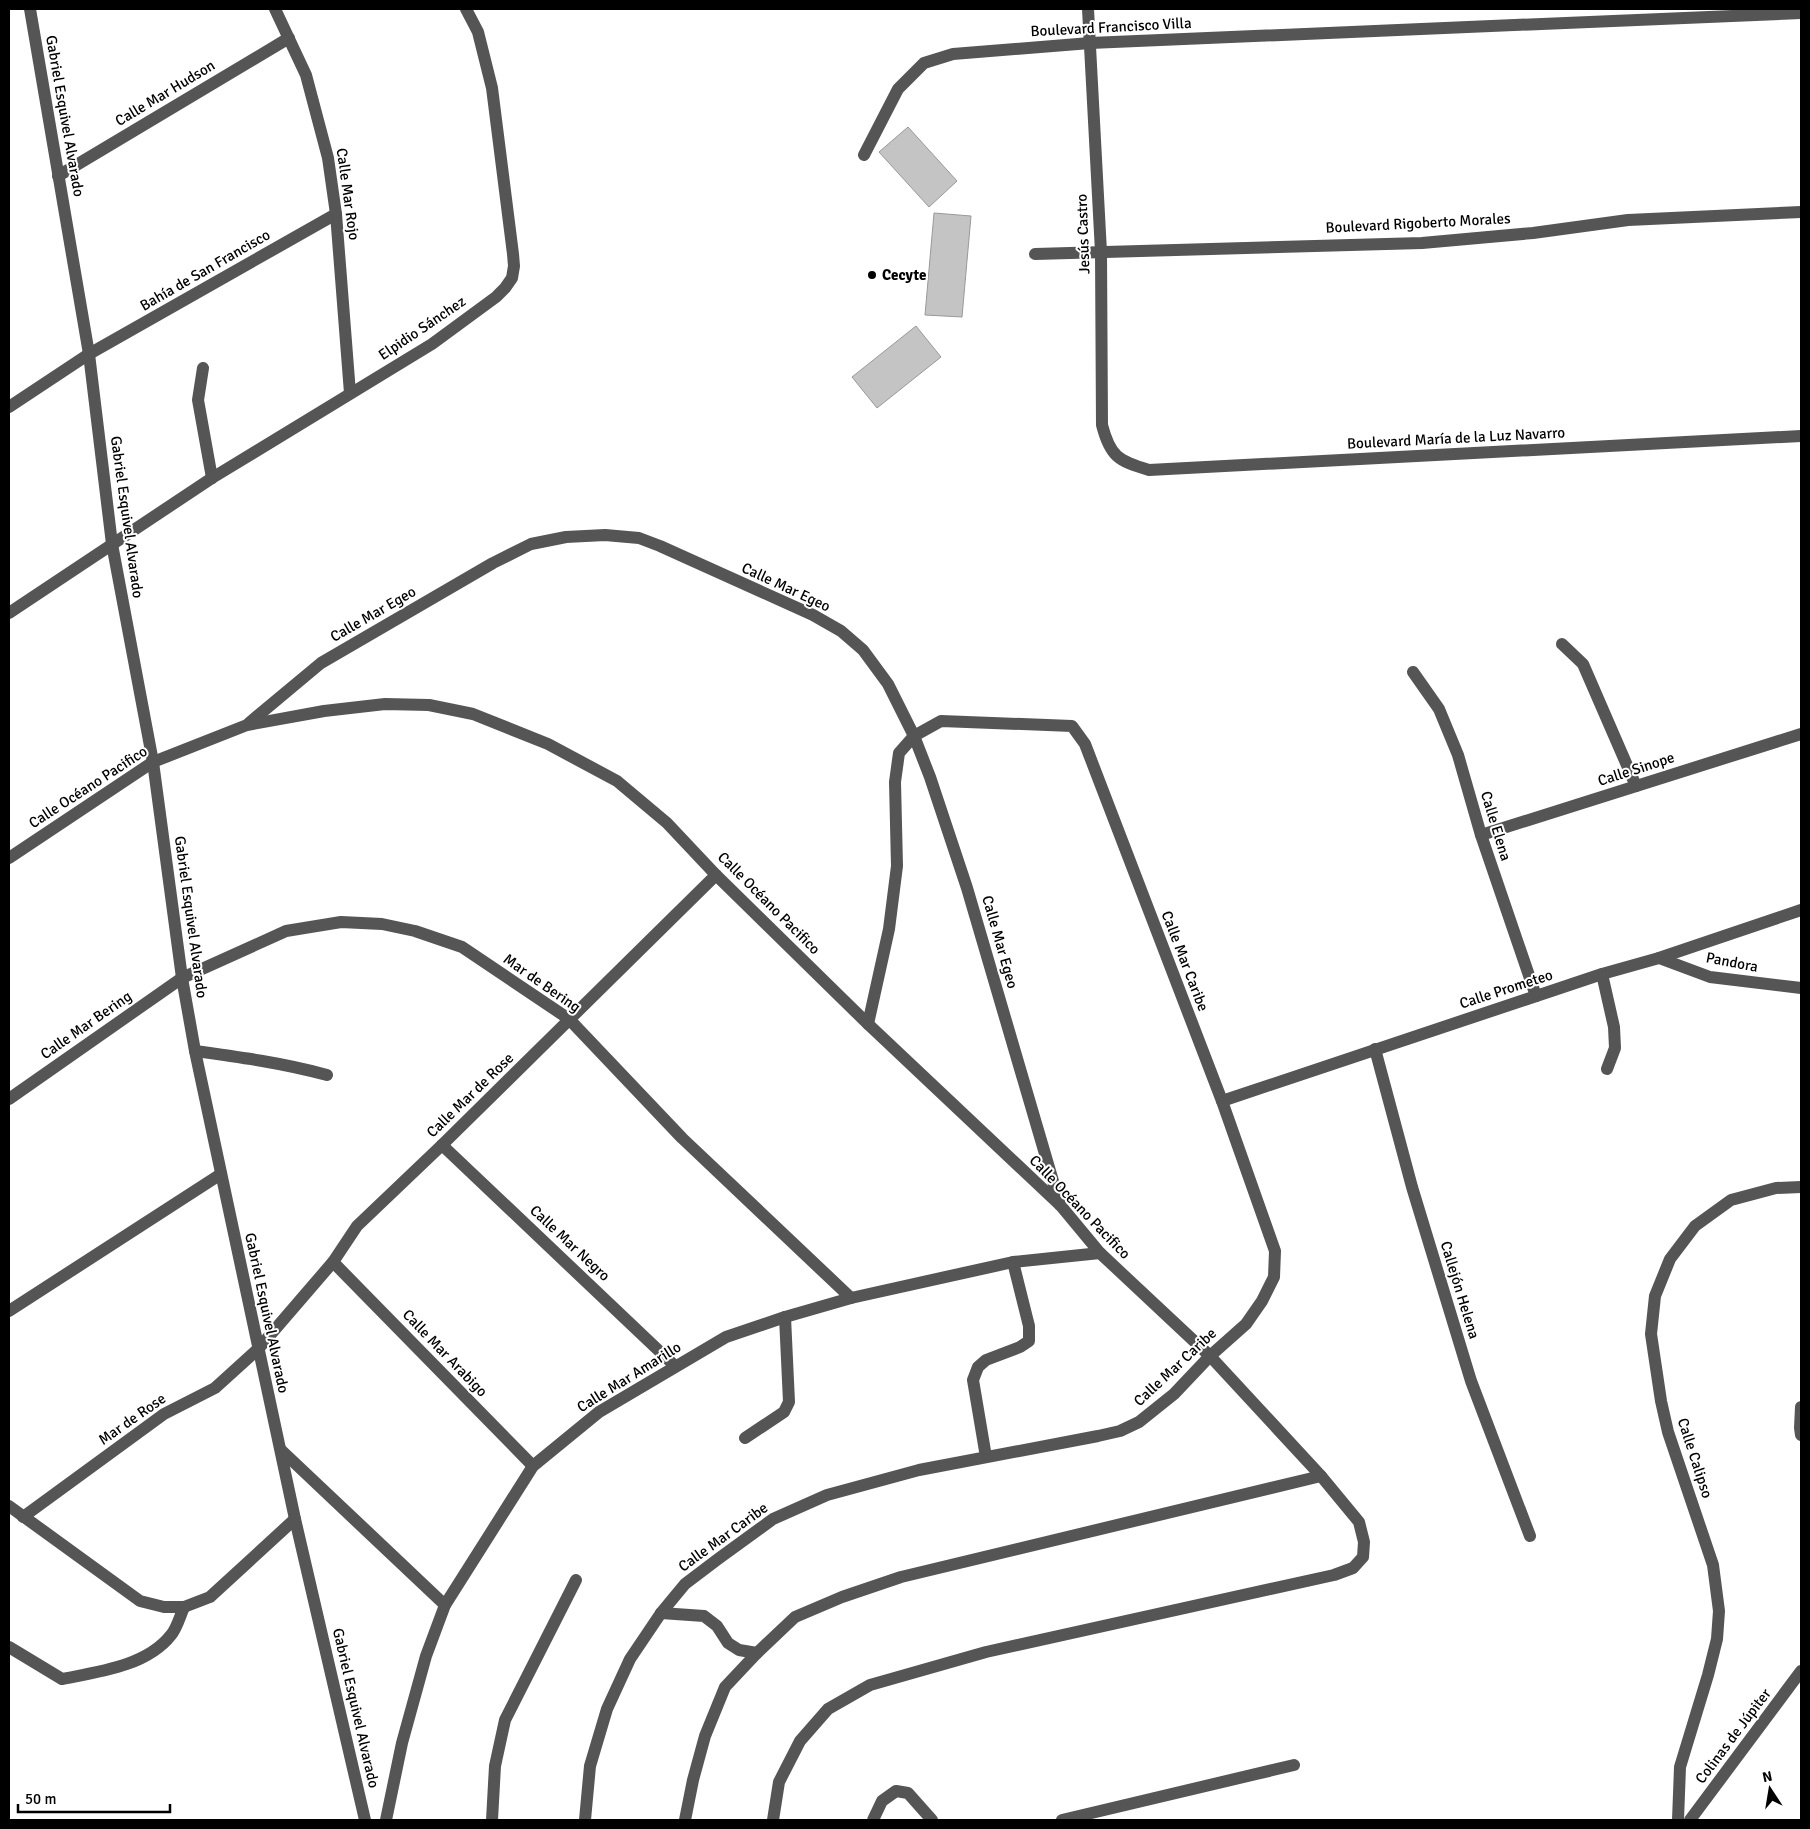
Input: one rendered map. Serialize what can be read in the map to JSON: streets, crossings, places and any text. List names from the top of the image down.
{
  "streets": {
    "street": [
      "Boulevard Francisco Villa",
      "Calle Mar Hudson",
      "Gabriel Esquivel Alvarado",
      "Calle Mar Rojo",
      "Boulevard Rigoberto Morales",
      "Jesús Castro",
      "Bahía de San Francisco",
      "Elpidio Sánchez",
      "Boulevard María de la Luz Navarro",
      "Calle Mar Egeo",
      "Calle Sinope",
      "Calle Océano Pacifico",
      "Calle Elena",
      "Calle Mar Caribe",
      "Pandora",
      "Mar de Bering",
      "Calle Prometeo",
      "Calle Mar Bering",
      "Calle Mar de Rose",
      "Calle Mar Negro",
      "Callejón Helena",
      "Calle Mar Arabigo",
      "Calle Mar Amarillo",
      "Mar de Rose",
      "Calle Calipso",
      "Colinas de Júpiter"
    ]
  },
  "crossings": [
    ["Boulevard Francisco Villa", "Jesús Castro"],
    ["Calle Mar Hudson", "Gabriel Esquivel Alvarado"],
    ["Calle Mar Hudson", "Calle Mar Rojo"],
    ["Gabriel Esquivel Alvarado", "Bahía de San Francisco"],
    ["Gabriel Esquivel Alvarado", "Elpidio Sánchez"],
    ["Gabriel Esquivel Alvarado", "Calle Océano Pacifico"],
    ["Gabriel Esquivel Alvarado", "Mar de Bering"],
    ["Gabriel Esquivel Alvarado", "Calle Mar Bering"],
    ["Gabriel Esquivel Alvarado", "Calle Mar de Rose"],
    ["Gabriel Esquivel Alvarado", "Mar de Rose"],
    ["Calle Mar Rojo", "Bahía de San Francisco"],
    ["Calle Mar Rojo", "Elpidio Sánchez"],
    ["Boulevard Rigoberto Morales", "Jesús Castro"],
    ["Jesús Castro", "Boulevard María de la Luz Navarro"],
    ["Calle Mar Egeo", "Calle Océano Pacifico"],
    ["Calle Mar Egeo", "Calle Mar Caribe"],
    ["Calle Sinope", "Calle Elena"],
    ["Calle Océano Pacifico", "Calle Mar Caribe"],
    ["Calle Océano Pacifico", "Calle Mar de Rose"],
    ["Calle Océano Pacifico", "Calle Mar Amarillo"],
    ["Calle Elena", "Calle Prometeo"],
    ["Calle Mar Caribe", "Calle Prometeo"],
    ["Pandora", "Calle Prometeo"],
    ["Mar de Bering", "Calle Mar Bering"],
    ["Mar de Bering", "Calle Mar de Rose"],
    ["Mar de Bering", "Calle Mar Amarillo"],
    ["Calle Prometeo", "Callejón Helena"],
    ["Calle Mar de Rose", "Calle Mar Negro"],
    ["Calle Mar de Rose", "Calle Mar Arabigo"],
    ["Calle Mar de Rose", "Mar de Rose"],
    ["Calle Mar Negro", "Calle Mar Amarillo"],
    ["Calle Mar Arabigo", "Calle Mar Amarillo"]
  ],
  "places": ["Cecyte"],
  "scale_bar": "50 m",
  "north": "top"
}
